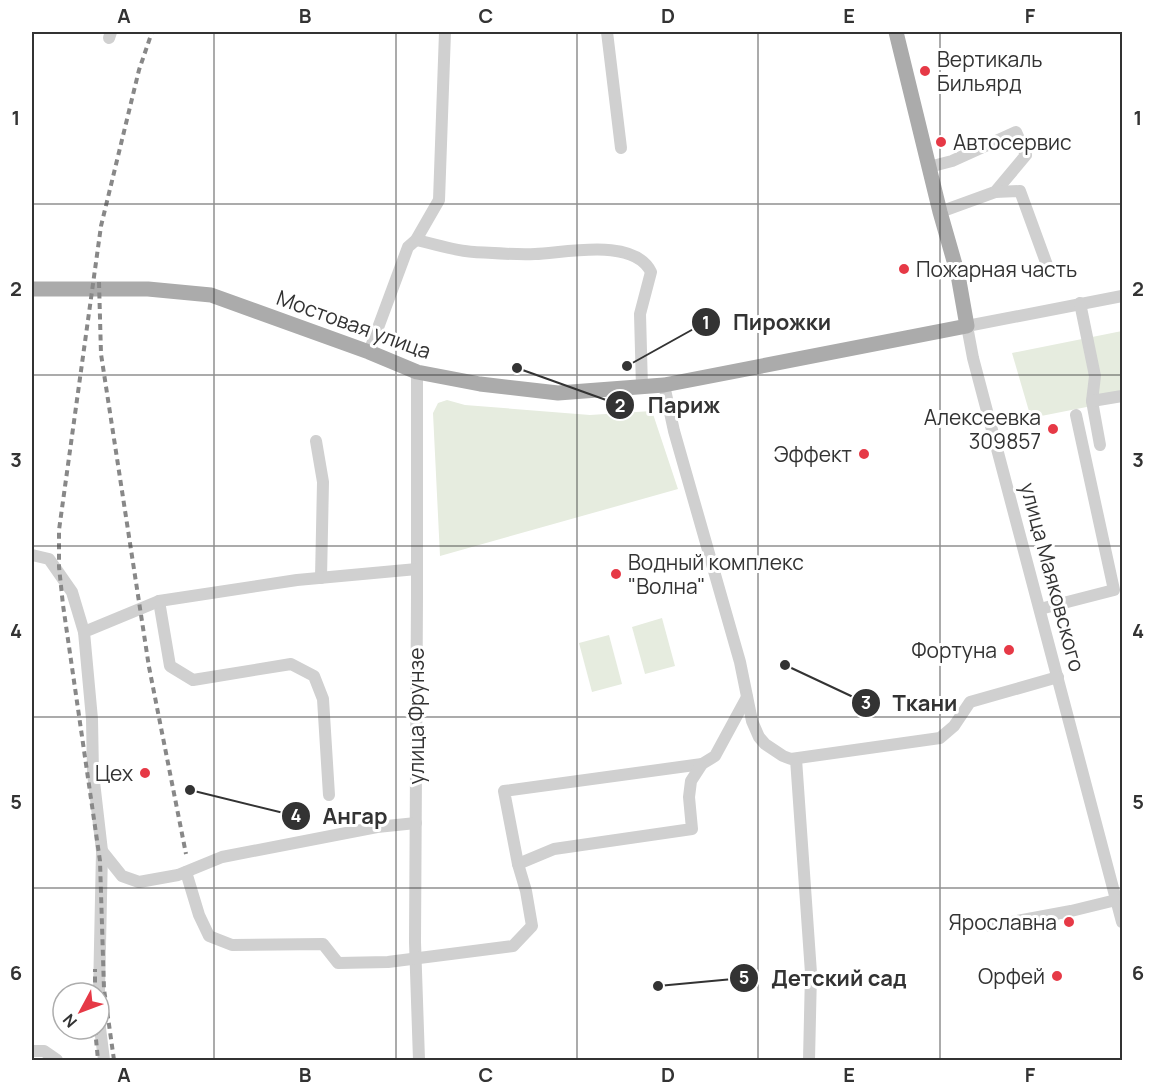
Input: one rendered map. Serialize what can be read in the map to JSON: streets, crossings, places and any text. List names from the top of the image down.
{
  "streets": {
    "main road": ["Мостовая улица", "улица Маяковского"],
    "street": ["улица Фрунзе"]
  },
  "crossings": [
    ["Мостовая улица", "улица Маяковского"],
    ["Мостовая улица", "улица Фрунзе"]
  ],
  "places": [
    "Вертикаль Бильярд",
    "Автосервис",
    "Пожарная часть",
    "Пирожки",
    "Париж",
    "Алексеевка 309857",
    "Эффект",
    "Водный комплекс \"Волна\"",
    "Фортуна",
    "Ткани",
    "Цех",
    "Ангар",
    "Ярославна",
    "Орфей",
    "Детский сад"
  ],
  "north": "bottom left",
  "grid": {
    "columns": [
      "A",
      "B",
      "C",
      "D",
      "E",
      "F"
    ],
    "rows": [
      "1",
      "2",
      "3",
      "4",
      "5",
      "6"
    ]
  }
}
